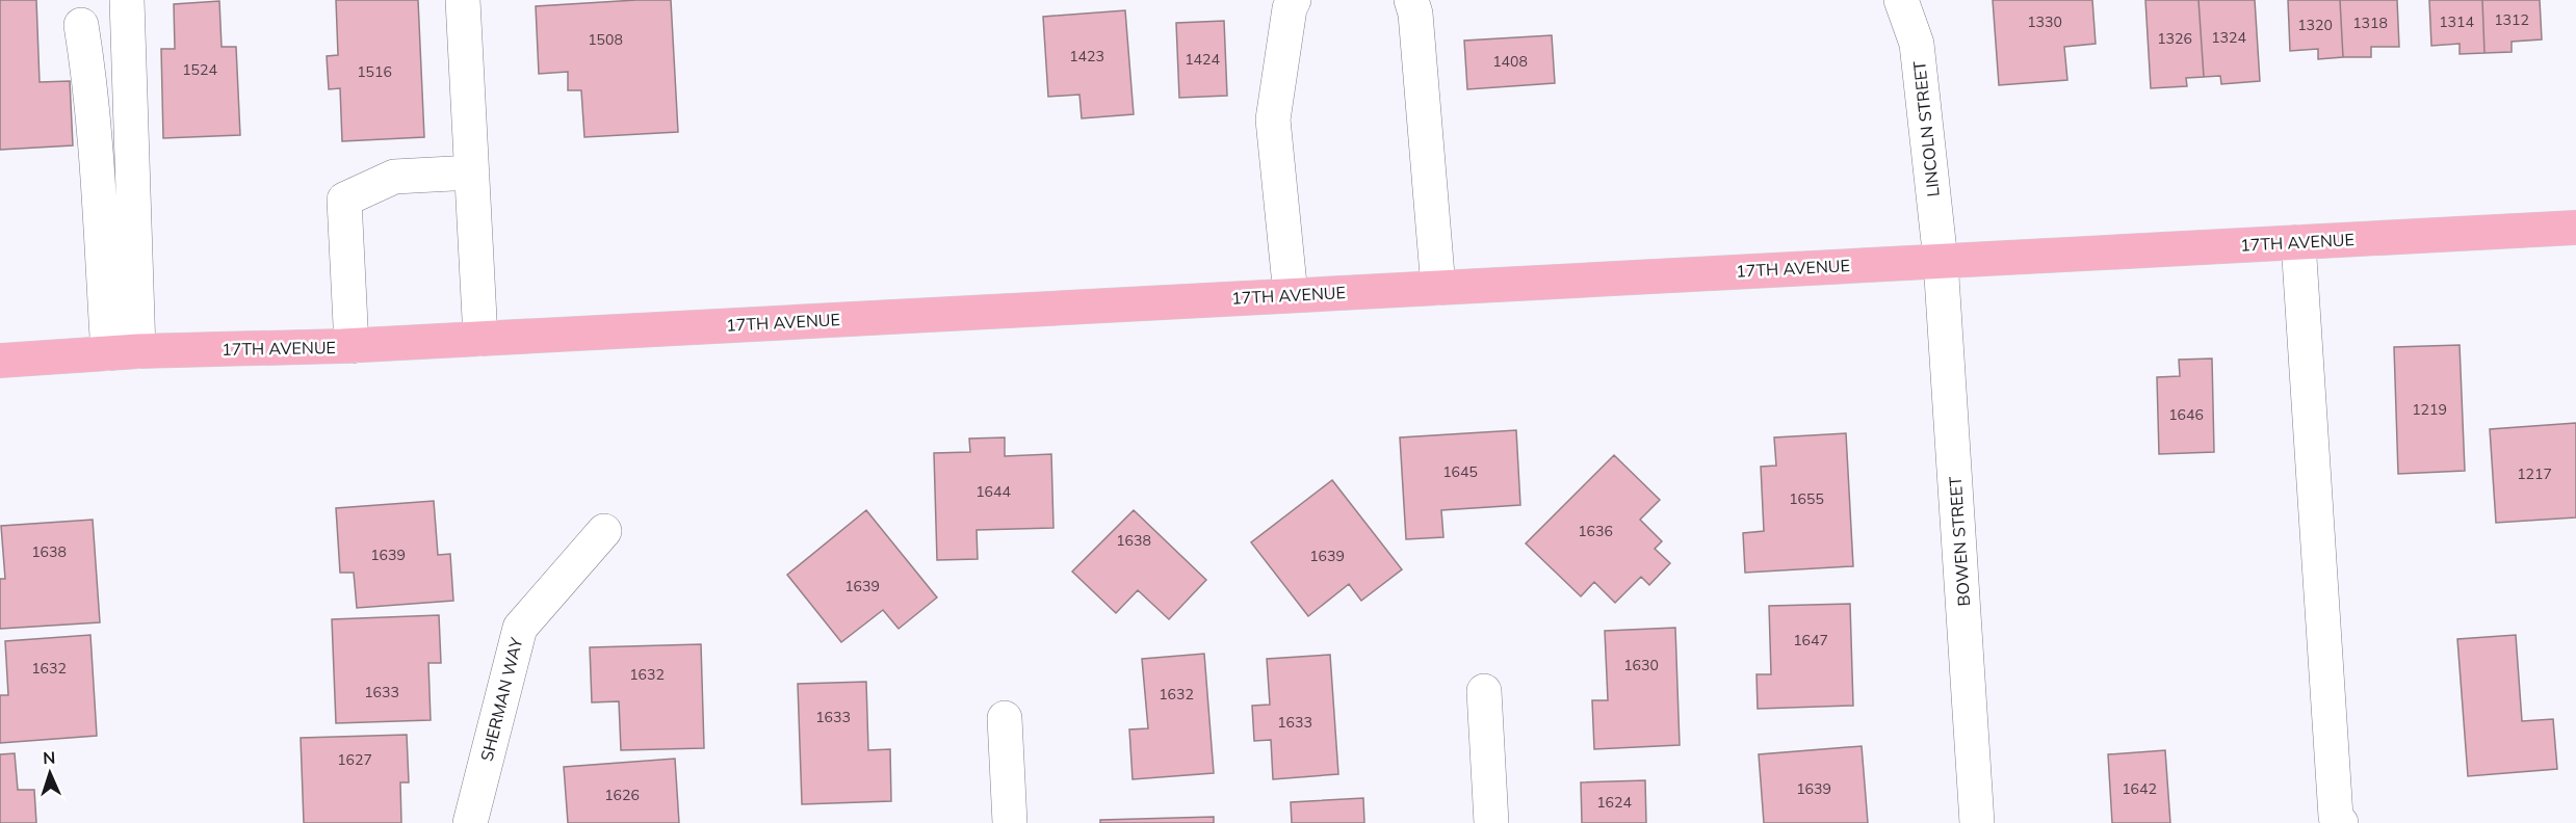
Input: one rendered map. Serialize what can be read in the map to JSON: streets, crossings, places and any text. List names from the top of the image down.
{
  "streets": {
    "main road": ["17TH AVENUE"],
    "street": ["LINCOLN STREET", "BOWEN STREET", "SHERMAN WAY"]
  },
  "crossings": [
    ["LINCOLN STREET", "17TH AVENUE"],
    ["LINCOLN STREET", "BOWEN STREET"],
    ["17TH AVENUE", "BOWEN STREET"]
  ],
  "house_numbers": [
    "1312",
    "1330",
    "1314",
    "1318",
    "1320",
    "1324",
    "1326",
    "1508",
    "1423",
    "1424",
    "1408",
    "1524",
    "1516",
    "1219",
    "1646",
    "1645",
    "1217",
    "1644",
    "1655",
    "1636",
    "1638",
    "1638",
    "1639",
    "1639",
    "1639",
    "1647",
    "1630",
    "1632",
    "1632",
    "1633",
    "1632",
    "1633",
    "1633",
    "1627",
    "1639",
    "1642",
    "1626",
    "1624"
  ],
  "north": "top"
}
